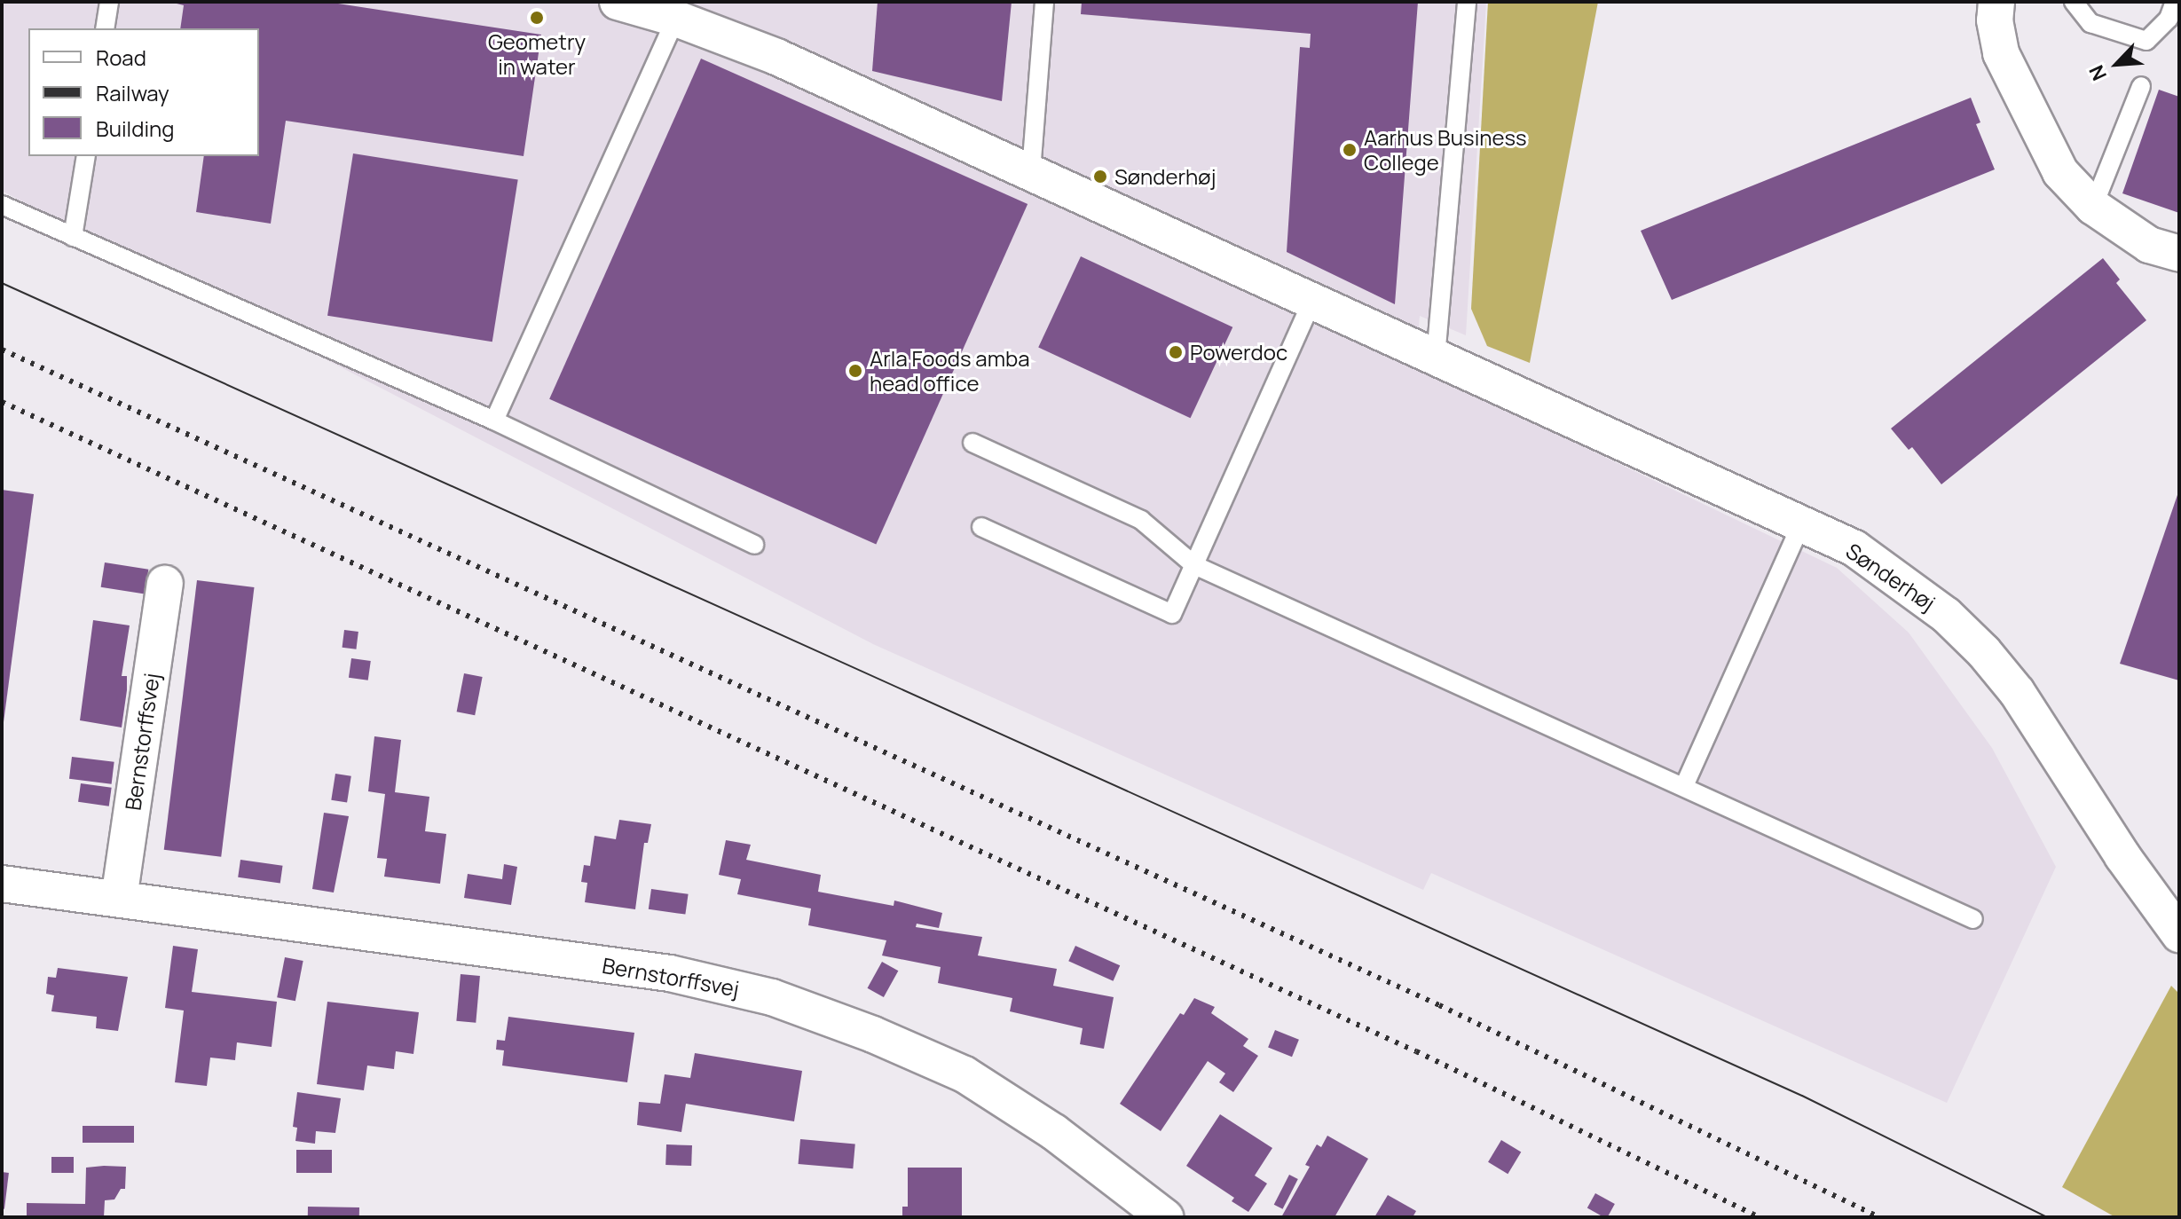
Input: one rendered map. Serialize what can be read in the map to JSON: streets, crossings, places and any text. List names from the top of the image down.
{
  "streets": {
    "street": ["Sønderhøj", "Bernstorffsvej"]
  },
  "places": [
    "Geometry in water",
    "Aarhus Business College",
    "Sønderhøj",
    "Powerdoc",
    "Arla Foods amba head office"
  ],
  "legend": ["Road", "Railway", "Building"],
  "north": "bottom left"
}
